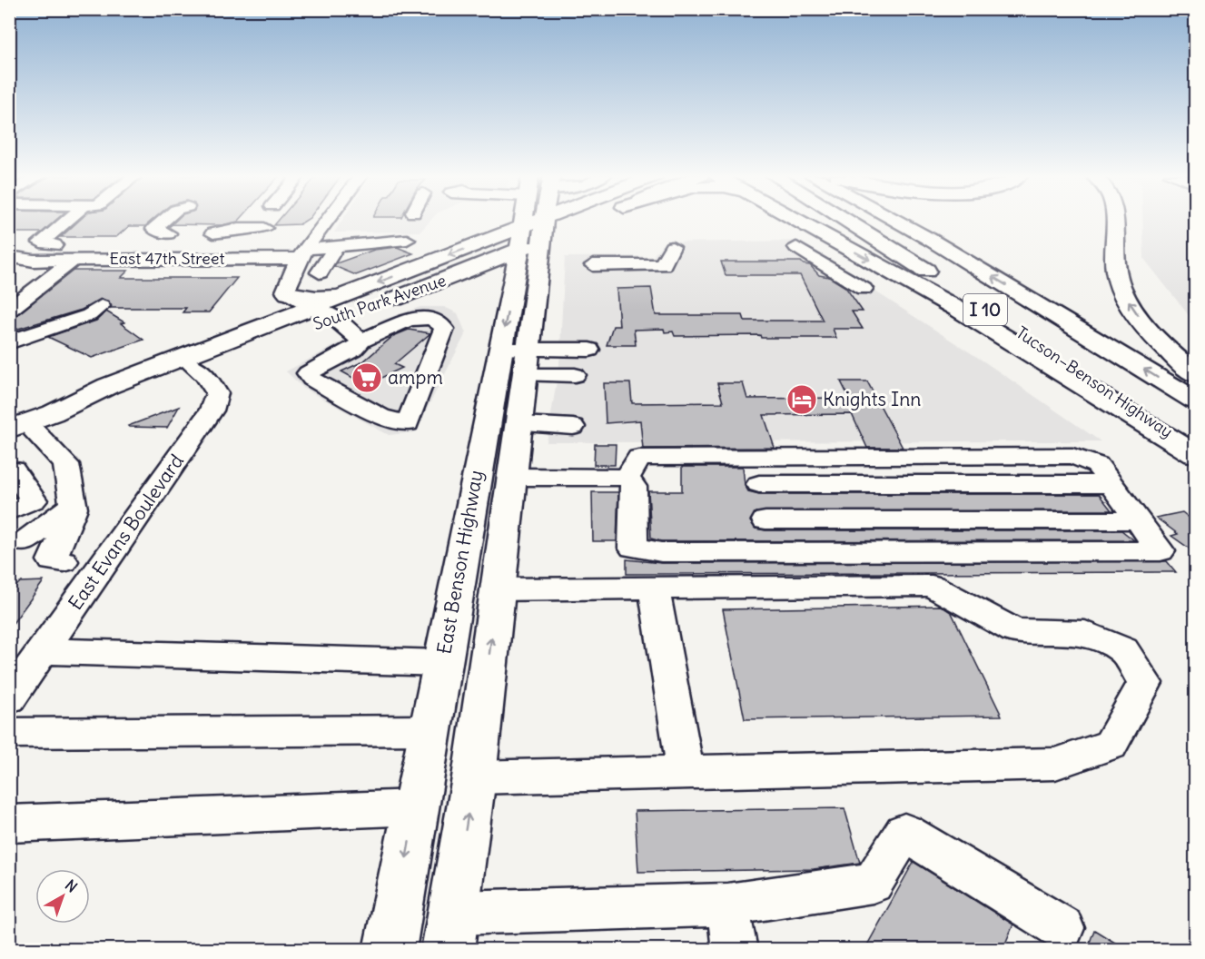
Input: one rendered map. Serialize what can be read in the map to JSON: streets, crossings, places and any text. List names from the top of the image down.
{
  "streets": {
    "main road": [
      "South Park Avenue",
      "I 10",
      "Tucson–Benson Highway",
      "East Benson Highway"
    ],
    "street": ["East 47th Street", "East Evans Boulevard"]
  },
  "crossings": [
    ["South Park Avenue", "East Evans Boulevard"],
    ["South Park Avenue", "East Benson Highway"]
  ],
  "places": {
    "supermarket": ["ampm"],
    "hotel": ["Knights Inn"]
  },
  "north": "top right"
}
